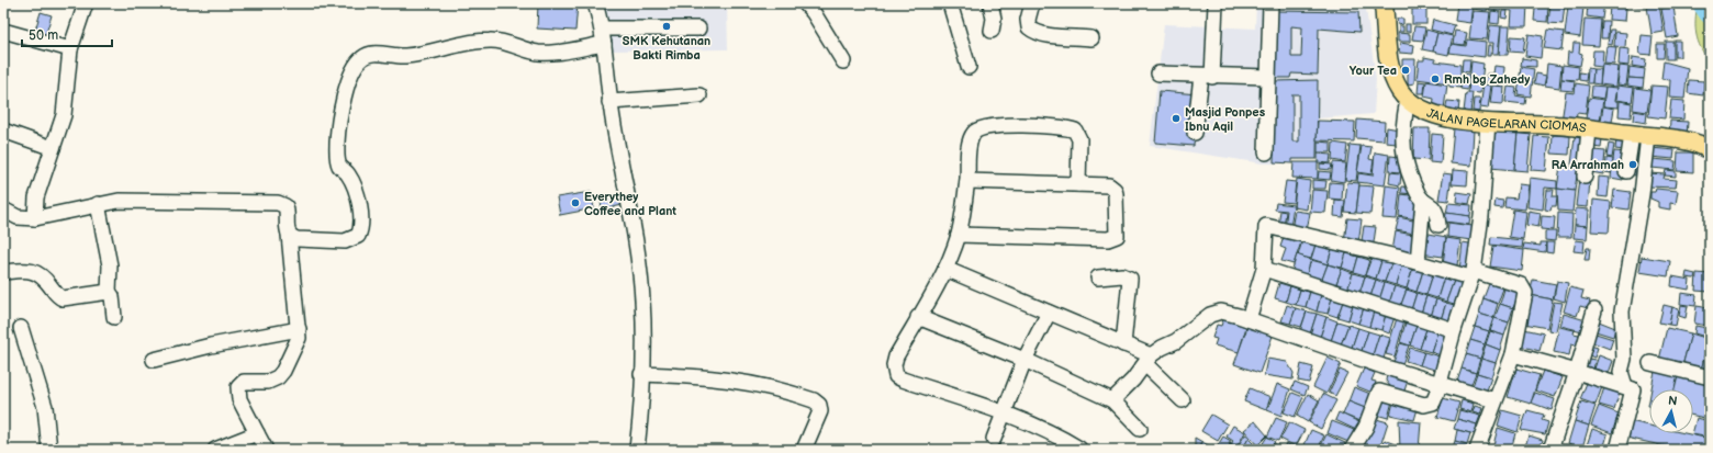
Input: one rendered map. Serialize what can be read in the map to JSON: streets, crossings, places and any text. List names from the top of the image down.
{
  "streets": {
    "main road": ["JALAN PAGELARAN CIOMAS"]
  },
  "places": [
    "SMK Kehutanan Bakti Rimba",
    "Your Tea",
    "Rmh bg Zahedy",
    "Masjid Ponpes Ibnu Aqil",
    "RA Arrahmah",
    "Everythey Coffee and Plant"
  ],
  "scale_bar": "50 m",
  "north": "top"
}
